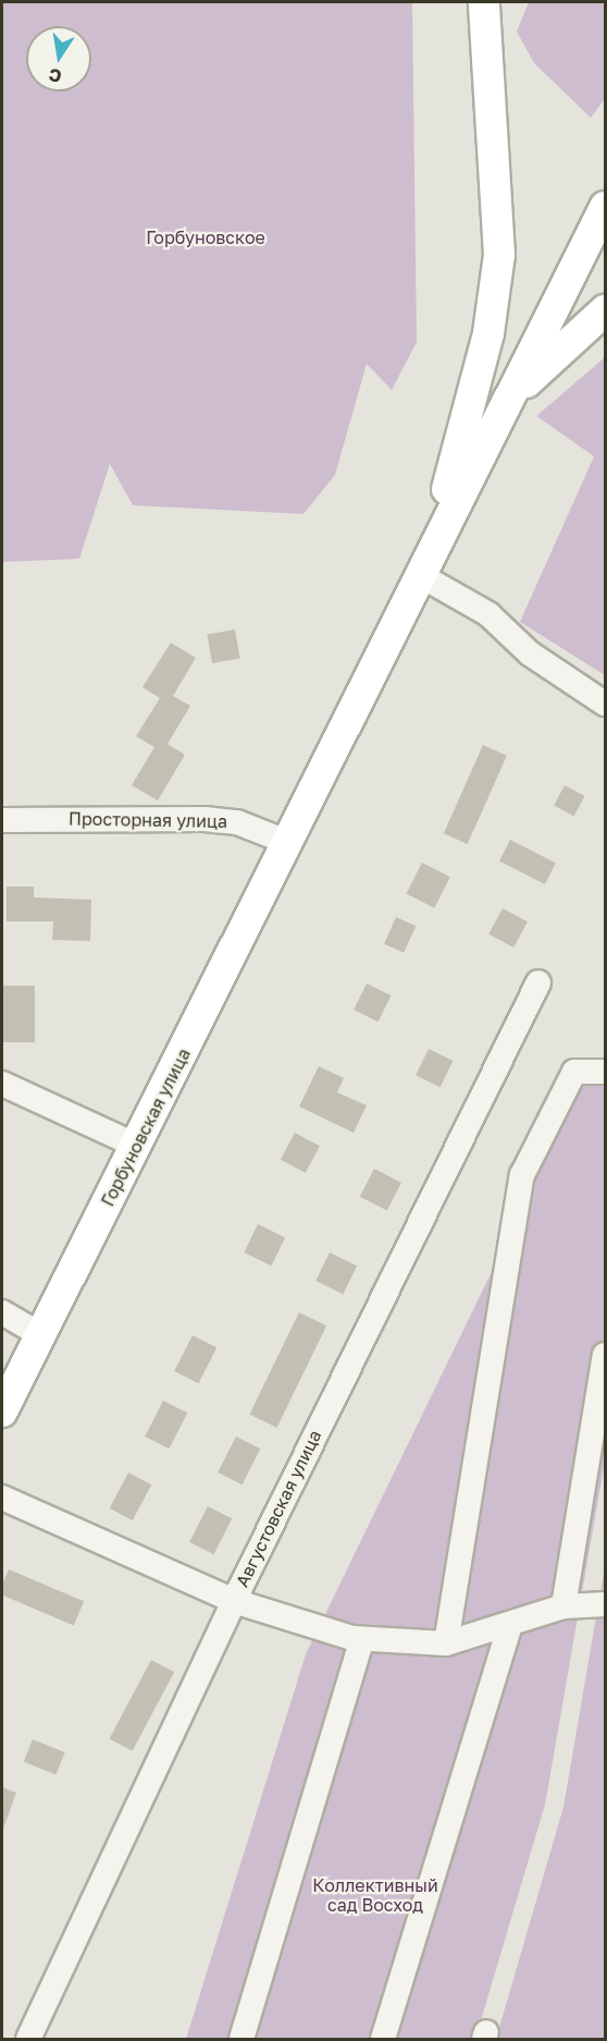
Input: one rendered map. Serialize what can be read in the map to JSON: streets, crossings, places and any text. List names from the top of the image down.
{
  "streets": {
    "main road": ["Горбуновская улица"],
    "street": ["Просторная улица", "Августовская улица"]
  },
  "crossings": [
    ["Просторная улица", "Горбуновская улица"]
  ],
  "parks": ["Горбуновское", "Коллективный сад Восход"],
  "north": "bottom"
}
